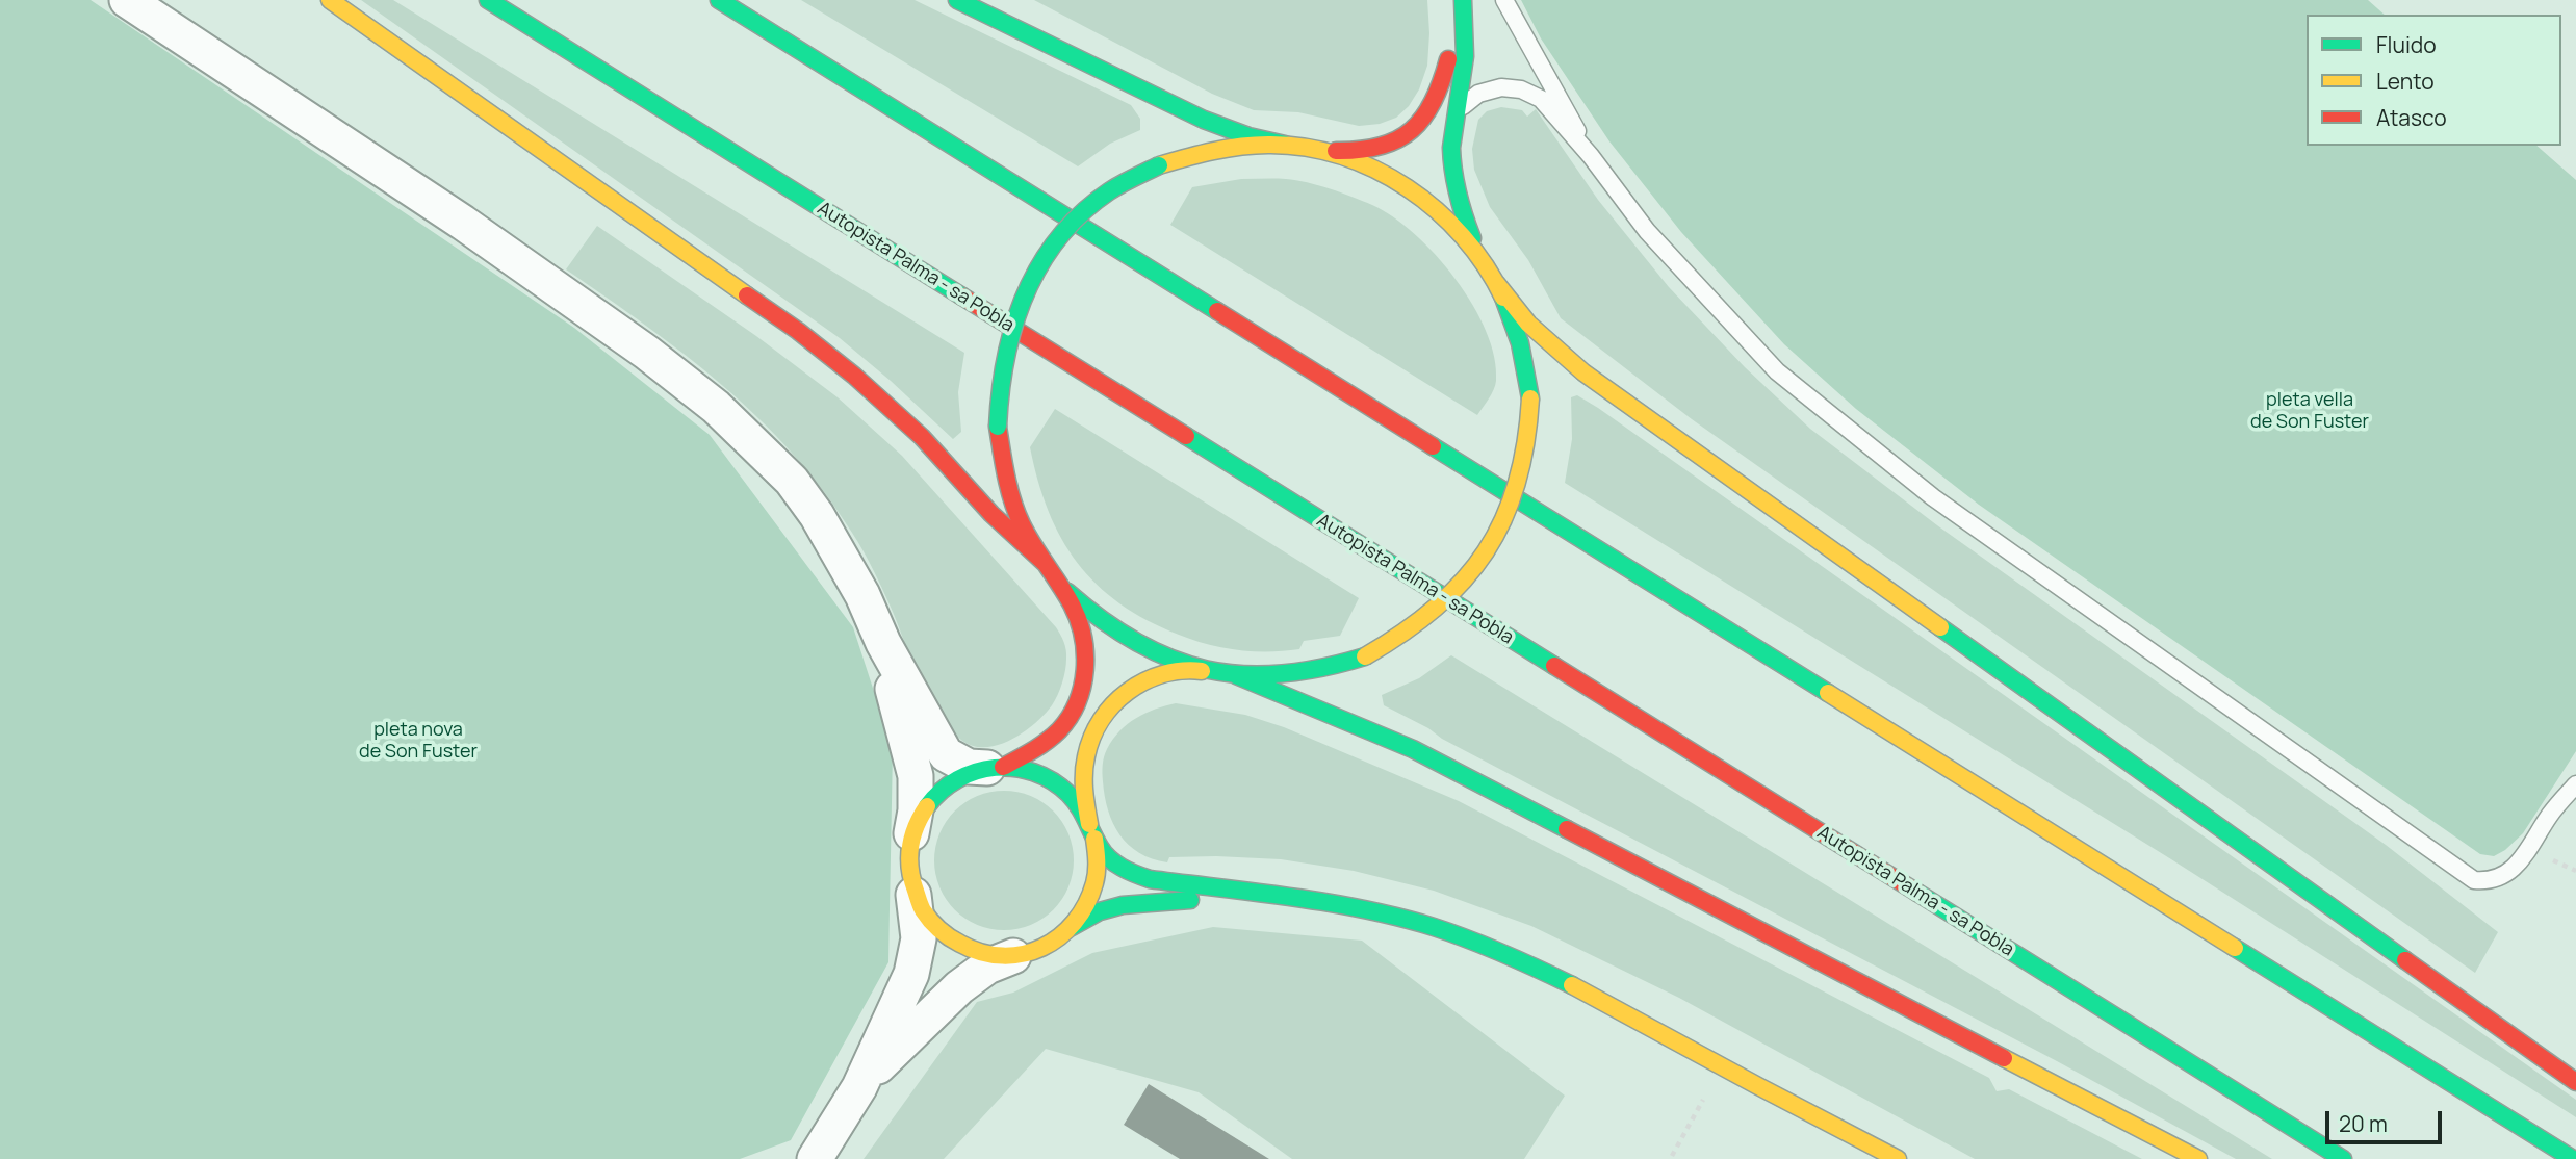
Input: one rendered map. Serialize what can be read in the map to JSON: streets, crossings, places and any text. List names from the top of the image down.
{
  "streets": {
    "main road": ["Autopista Palma - sa Pobla"]
  },
  "parks": ["pleta vella de Son Fuster", "pleta nova de Son Fuster"],
  "legend": ["Fluido", "Lento", "Atasco"],
  "scale_bar": "20 m"
}
